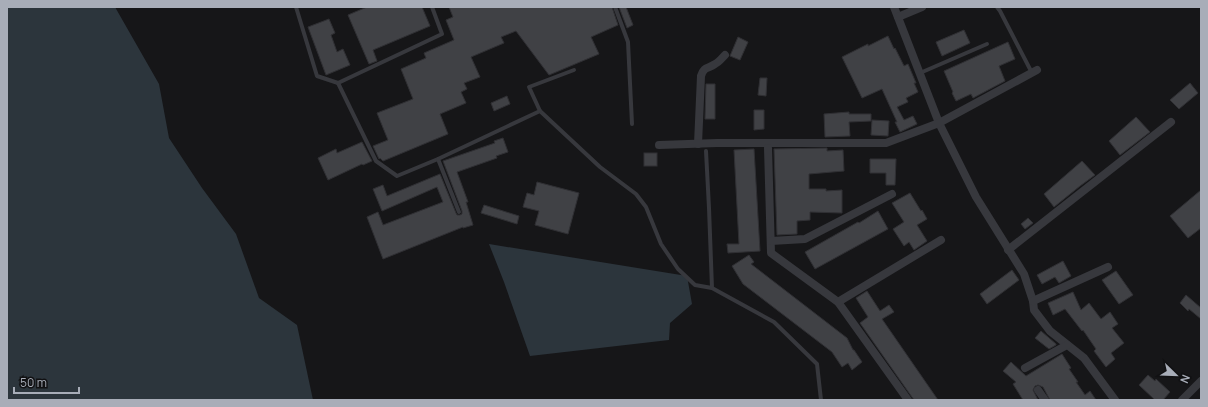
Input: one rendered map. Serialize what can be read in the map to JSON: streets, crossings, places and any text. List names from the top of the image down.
{
  "scale_bar": "50 m",
  "north": "bottom right"
}
